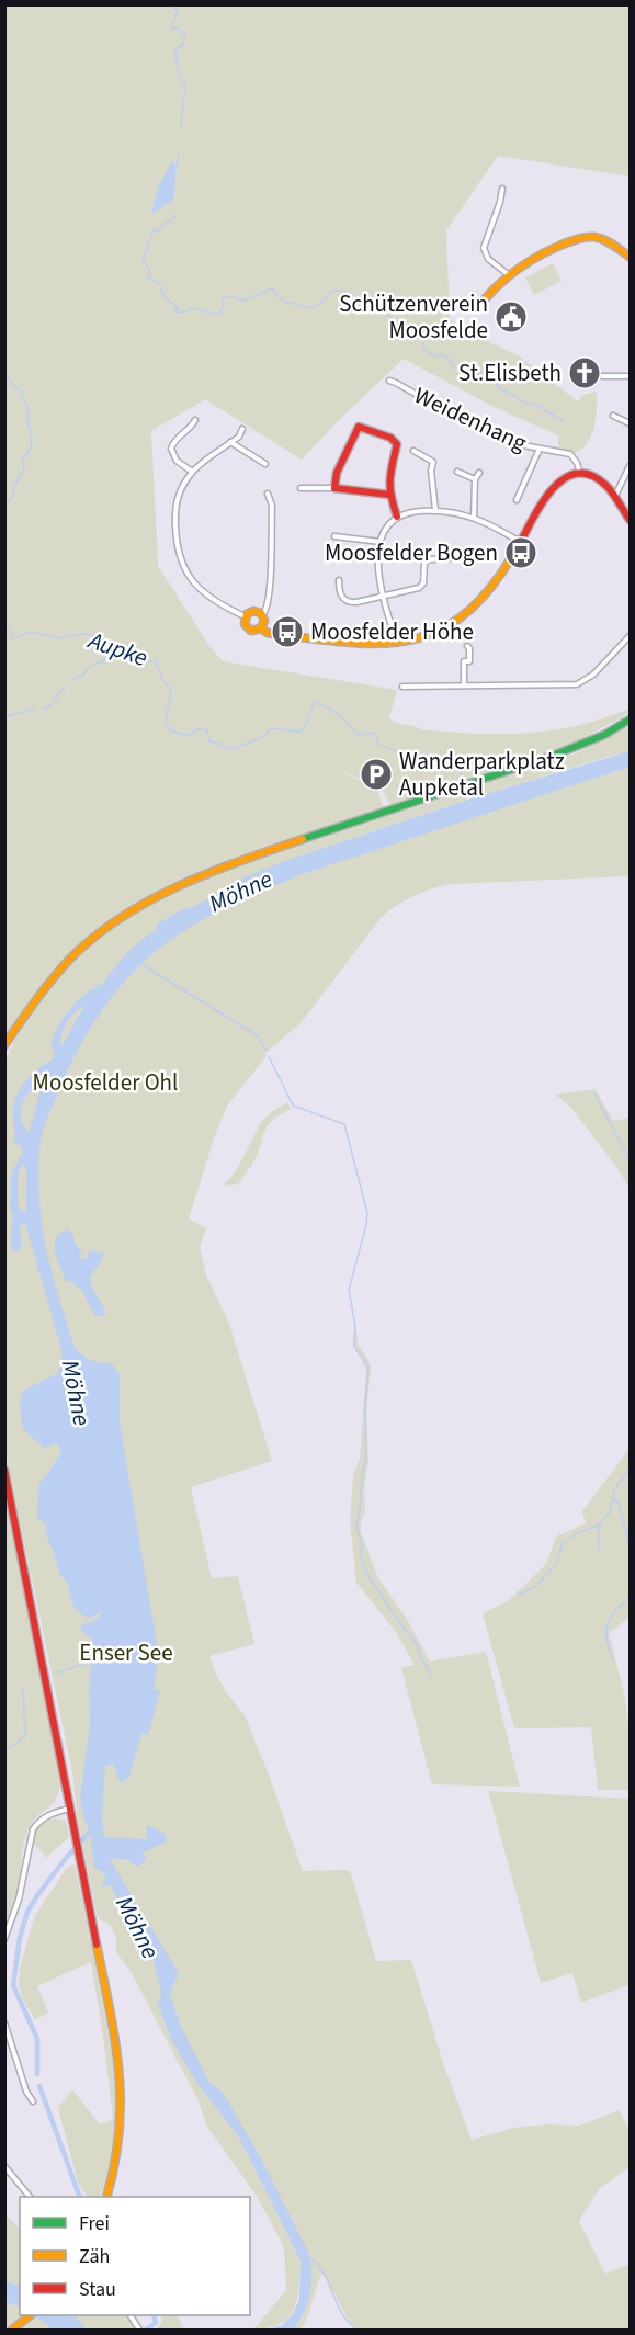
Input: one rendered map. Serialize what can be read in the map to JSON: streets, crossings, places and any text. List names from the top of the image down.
{
  "streets": {
    "street": ["Weidenhang"]
  },
  "water": ["Aupke", "Möhne"],
  "parks": ["Moosfelder Ohl", "Enser See"],
  "places": {
    "public building": ["Schützenverein Moosfelde"],
    "church": ["St.Elisbeth"],
    "bus stop": ["Moosfelder Bogen", "Moosfelder Höhe"],
    "parking": ["Wanderparkplatz Aupketal"]
  },
  "legend": ["Frei", "Zäh", "Stau"]
}
